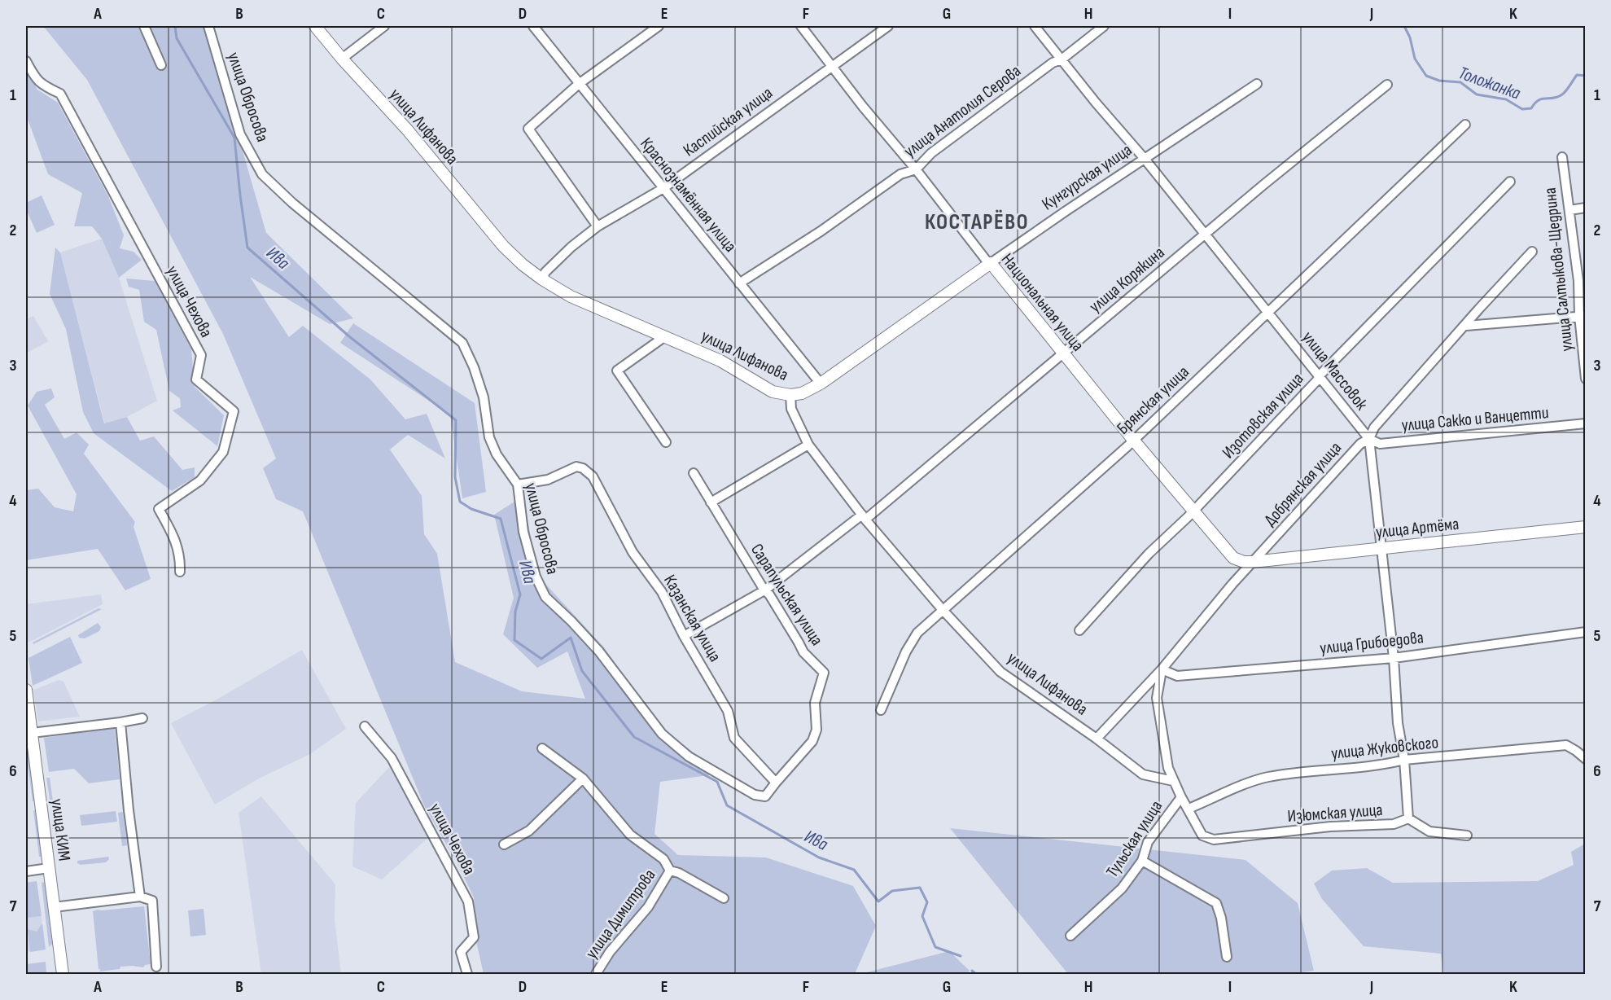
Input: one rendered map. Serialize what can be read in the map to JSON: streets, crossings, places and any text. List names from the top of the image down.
{
  "streets": {
    "street": [
      "улица Обросова",
      "улица Анатолия Серова",
      "Каспийская улица",
      "улица Лифанова",
      "Кунгурская улица",
      "Краснознамённая улица",
      "улица Салтыкова-Щедрина",
      "улица Корякина",
      "улица Чехова",
      "Национальная улица",
      "улица Массовок",
      "Брянская улица",
      "Изотовская улица",
      "улица Сакко и Ванцетти",
      "Добрянская улица",
      "улица Артёма",
      "Сарапульская улица",
      "Казанская улица",
      "улица Грибоедова",
      "улица Жуковского",
      "Изюмская улица",
      "улица КИМ",
      "Тульская улица",
      "улица Димитрова"
    ]
  },
  "crossings": [
    ["улица Обросова", "Сарапульская улица"],
    ["улица Обросова", "Казанская улица"],
    ["улица Анатолия Серова", "Краснознамённая улица"],
    ["улица Анатолия Серова", "Национальная улица"],
    ["улица Анатолия Серова", "улица Массовок"],
    ["Каспийская улица", "улица Лифанова"],
    ["Каспийская улица", "Краснознамённая улица"],
    ["Каспийская улица", "Национальная улица"],
    ["улица Лифанова", "Кунгурская улица"],
    ["улица Лифанова", "улица Корякина"],
    ["улица Лифанова", "Брянская улица"],
    ["улица Лифанова", "Добрянская улица"],
    ["улица Лифанова", "Тульская улица"],
    ["Кунгурская улица", "Краснознамённая улица"],
    ["Кунгурская улица", "Национальная улица"],
    ["Кунгурская улица", "улица Массовок"],
    ["улица Корякина", "Национальная улица"],
    ["улица Корякина", "улица Массовок"],
    ["улица Корякина", "Сарапульская улица"],
    ["улица Корякина", "Казанская улица"],
    ["Национальная улица", "Брянская улица"],
    ["Национальная улица", "Изотовская улица"],
    ["Национальная улица", "Добрянская улица"],
    ["Национальная улица", "улица Артёма"],
    ["улица Массовок", "Брянская улица"],
    ["улица Массовок", "Изотовская улица"],
    ["улица Массовок", "улица Сакко и Ванцетти"],
    ["улица Массовок", "Добрянская улица"],
    ["улица Сакко и Ванцетти", "Добрянская улица"],
    ["Добрянская улица", "улица Артёма"],
    ["Добрянская улица", "улица Грибоедова"],
    ["Добрянская улица", "Тульская улица"],
    ["Сарапульская улица", "Казанская улица"],
    ["улица Грибоедова", "Тульская улица"],
    ["улица Жуковского", "Тульская улица"],
    ["Изюмская улица", "Тульская улица"]
  ],
  "districts": ["КОСТАРЁВО"],
  "water": ["Толожанка", "Ива"],
  "grid": {
    "columns": [
      "A",
      "B",
      "C",
      "D",
      "E",
      "F",
      "G",
      "H",
      "I",
      "J",
      "K"
    ],
    "rows": [
      "1",
      "2",
      "3",
      "4",
      "5",
      "6",
      "7"
    ]
  }
}
